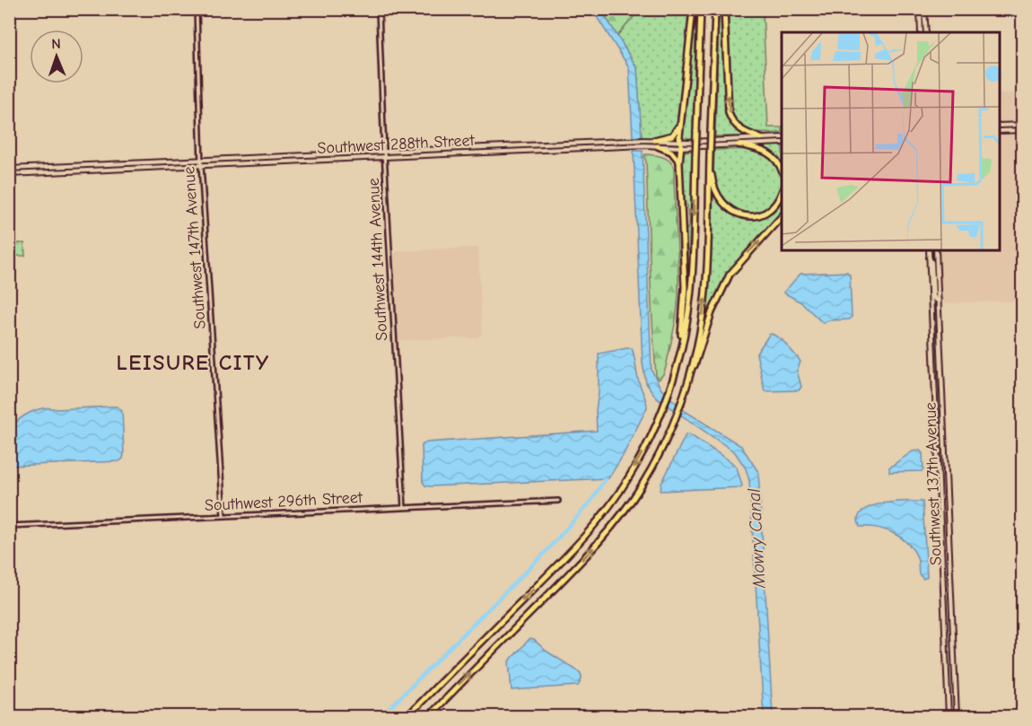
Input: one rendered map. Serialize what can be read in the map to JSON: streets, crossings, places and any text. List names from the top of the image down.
{
  "streets": {
    "main road": ["Southwest 288th Street", "Southwest 137th Avenue"],
    "street": ["Southwest 147th Avenue", "Southwest 144th Avenue", "Southwest 296th Street"]
  },
  "crossings": [
    ["Southwest 288th Street", "Southwest 147th Avenue"],
    ["Southwest 288th Street", "Southwest 144th Avenue"],
    ["Southwest 147th Avenue", "Southwest 296th Street"],
    ["Southwest 144th Avenue", "Southwest 296th Street"]
  ],
  "districts": ["LEISURE CITY"],
  "water": ["Mowry Canal"],
  "north": "top"
}
